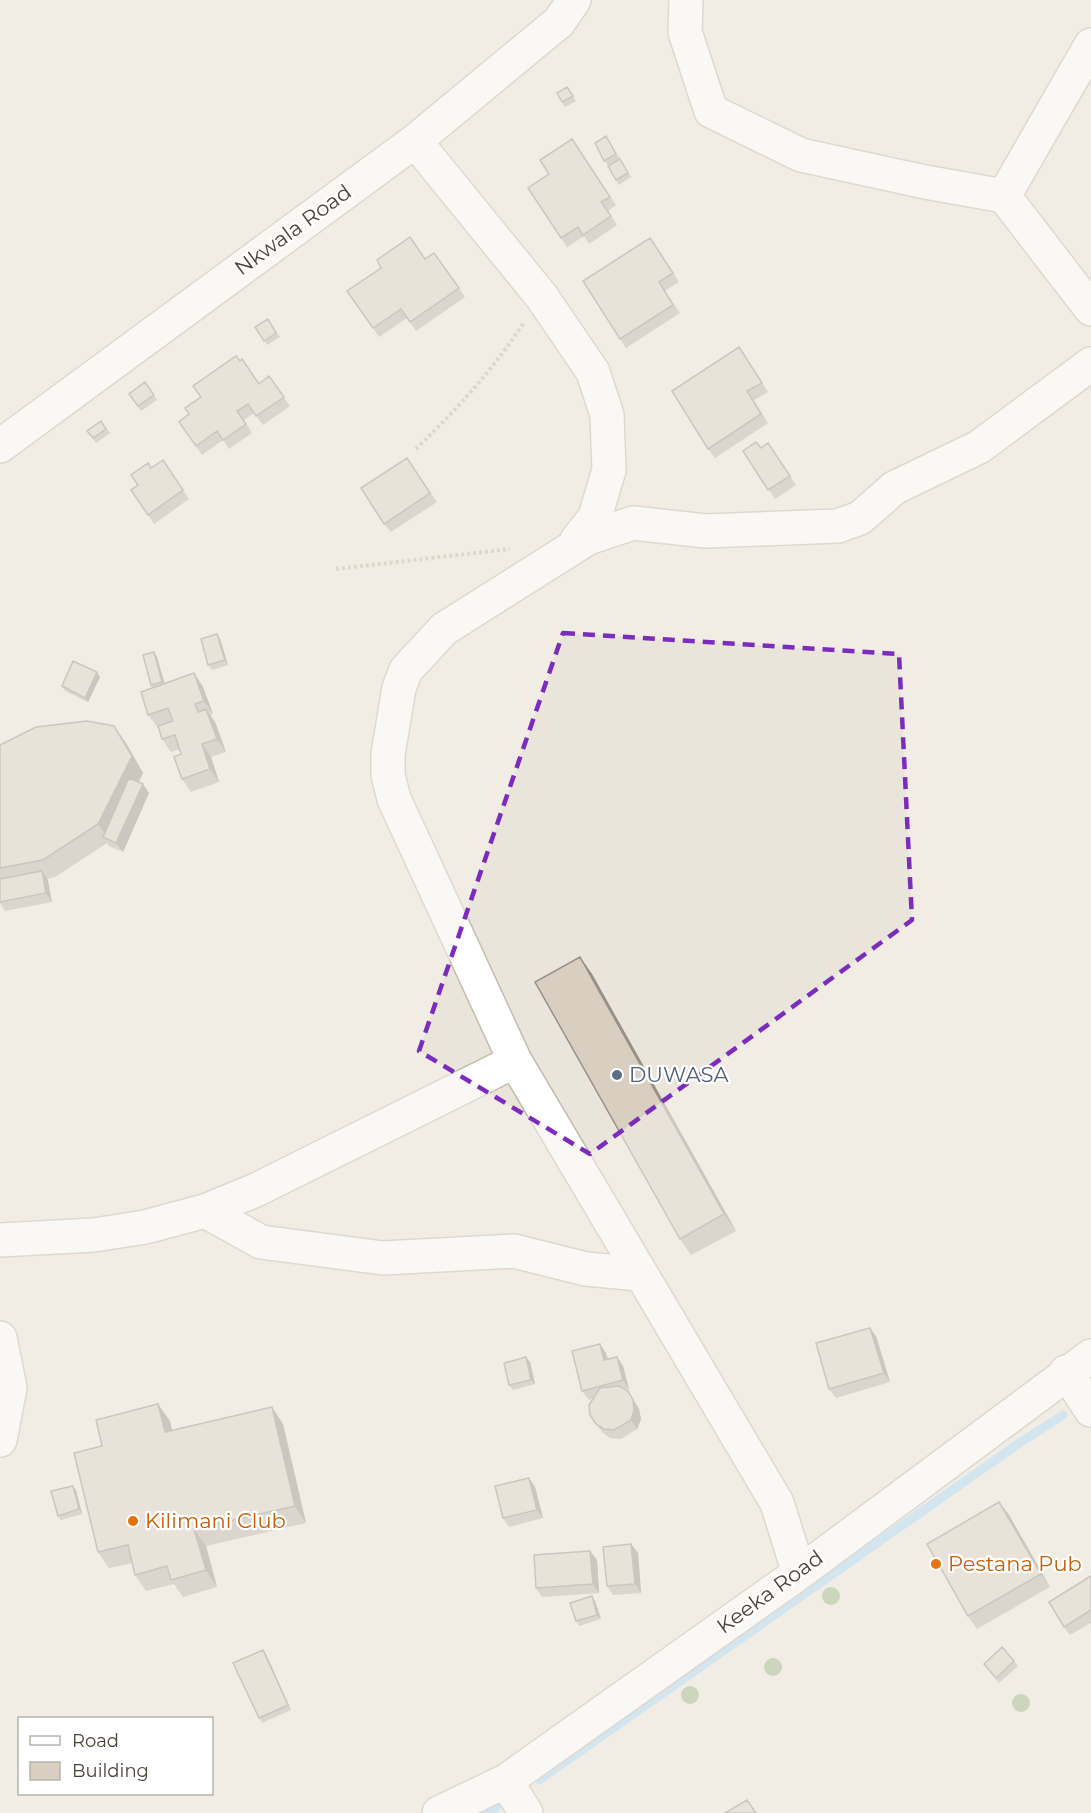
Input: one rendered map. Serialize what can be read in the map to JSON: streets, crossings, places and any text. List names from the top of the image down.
{
  "streets": {
    "street": ["Nkwala Road", "Keeka Road"]
  },
  "places": ["DUWASA", "Kilimani Club", "Pestana Pub"],
  "legend": ["Road", "Building"]
}
